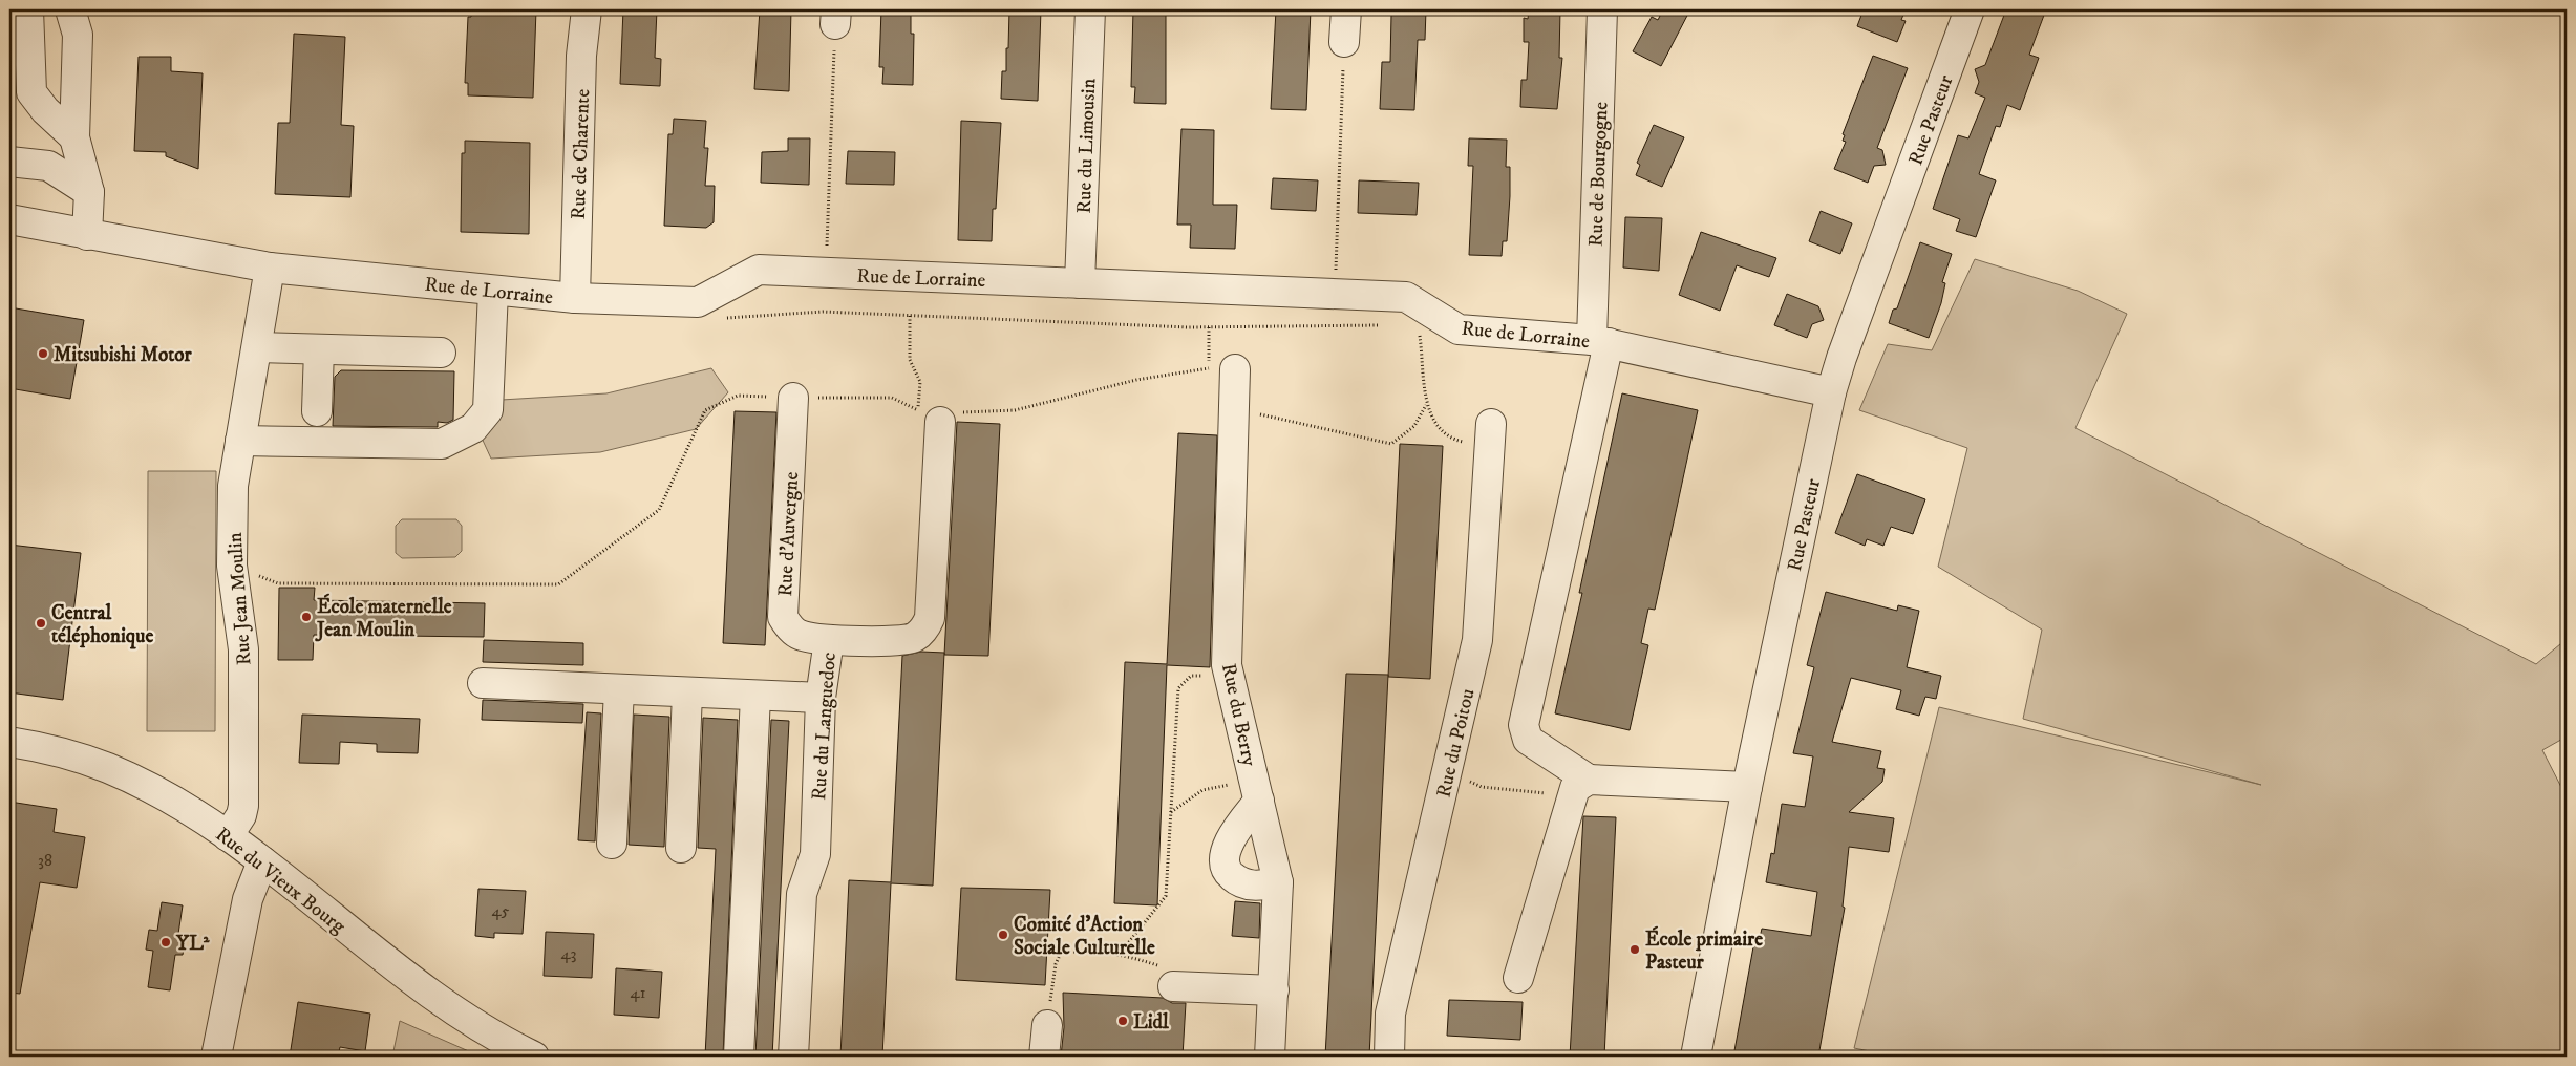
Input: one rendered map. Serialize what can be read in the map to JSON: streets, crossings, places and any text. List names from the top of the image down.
{
  "streets": {
    "street": [
      "Rue Pasteur",
      "Rue du Limousin",
      "Rue de Charente",
      "Rue de Bourgogne",
      "Rue de Lorraine",
      "Rue d'Auvergne",
      "Rue Jean Moulin",
      "Rue du Berry",
      "Rue du Languedoc",
      "Rue du Poitou",
      "Rue du Vieux Bourg"
    ]
  },
  "crossings": [
    ["Rue Pasteur", "Rue de Lorraine"],
    ["Rue du Limousin", "Rue de Lorraine"],
    ["Rue de Charente", "Rue de Lorraine"],
    ["Rue de Bourgogne", "Rue de Lorraine"],
    ["Rue de Lorraine", "Rue Jean Moulin"],
    ["Rue d'Auvergne", "Rue du Languedoc"],
    ["Rue Jean Moulin", "Rue du Vieux Bourg"]
  ],
  "places": [
    "Mitsubishi Motor",
    "École maternelle Jean Moulin",
    "Central téléphonique",
    "Comité d’Action Sociale Culturelle",
    "YL²",
    "École primaire Pasteur",
    "Lidl"
  ],
  "house_numbers": [
    "38",
    "45",
    "43",
    "41"
  ]
}
